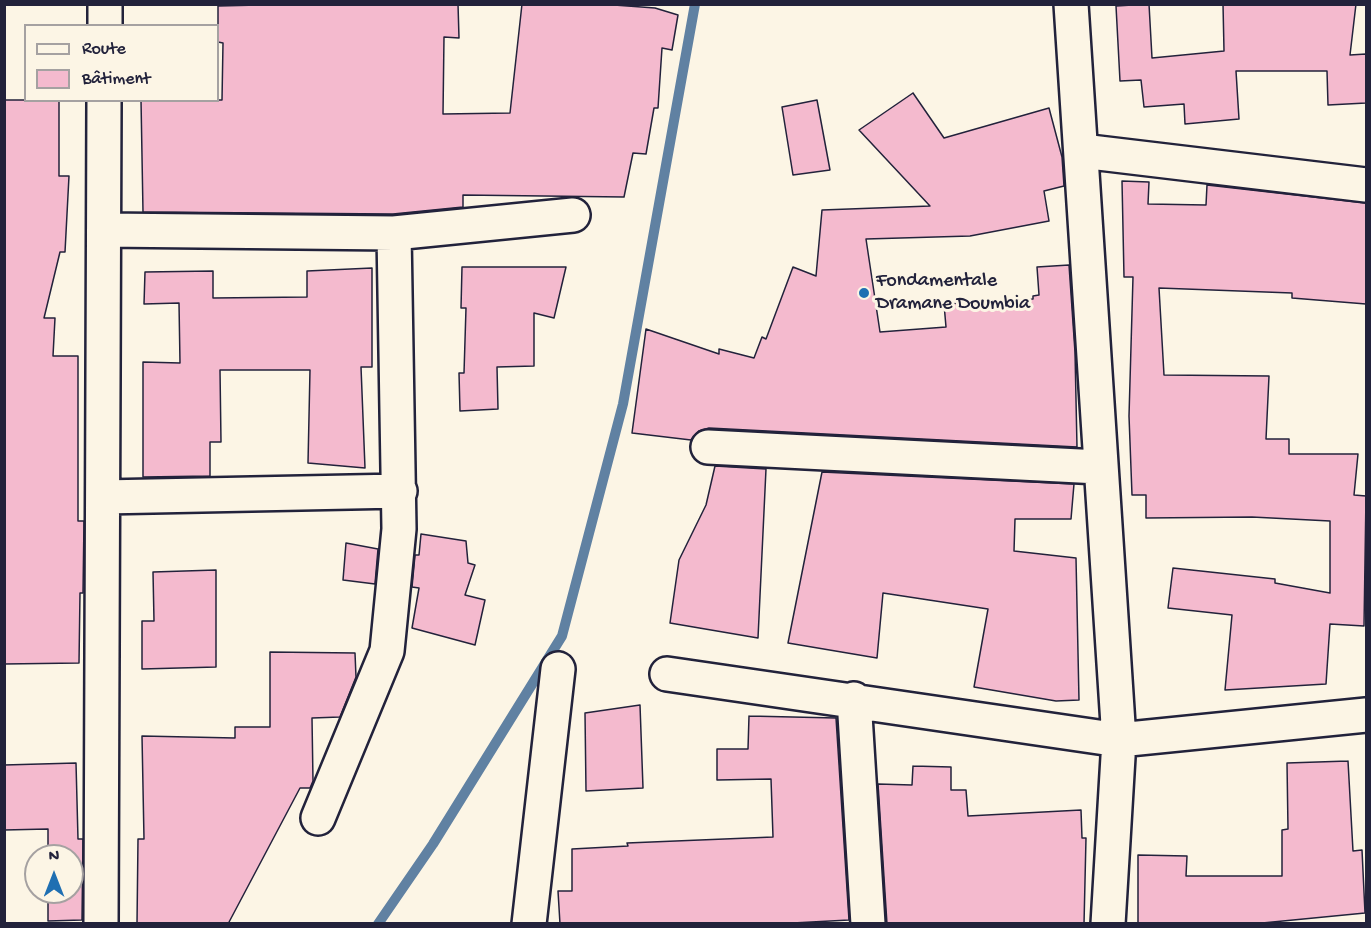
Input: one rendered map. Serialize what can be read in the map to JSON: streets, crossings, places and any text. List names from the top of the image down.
{
  "places": ["Fondamentale Dramane Doumbia"],
  "legend": ["Route", "Bâtiment"],
  "north": "top"
}
